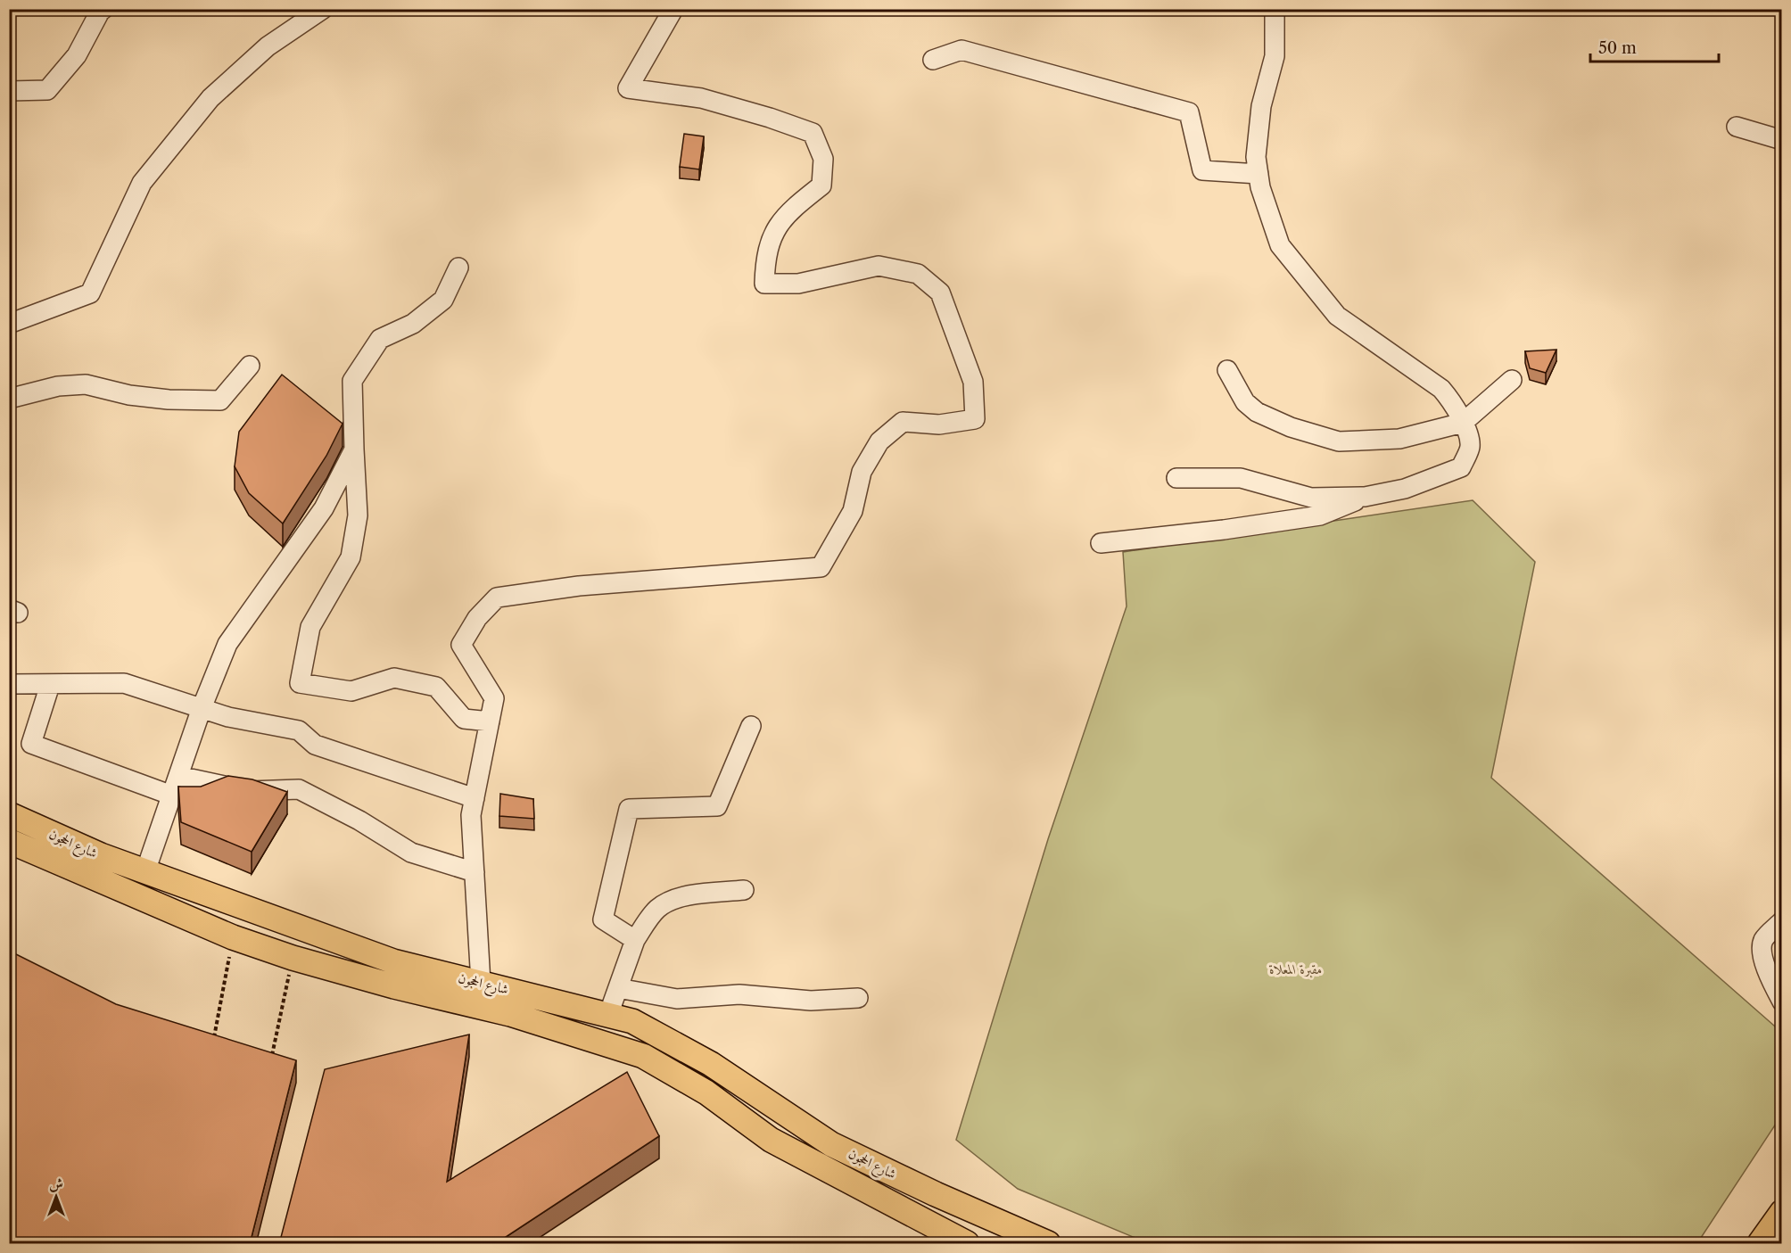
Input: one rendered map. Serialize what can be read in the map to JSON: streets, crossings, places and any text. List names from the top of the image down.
{
  "streets": {
    "main road": ["شارع الحجون"]
  },
  "parks": ["مقبرة المعلاة"],
  "scale_bar": "50 m",
  "north": "top"
}
